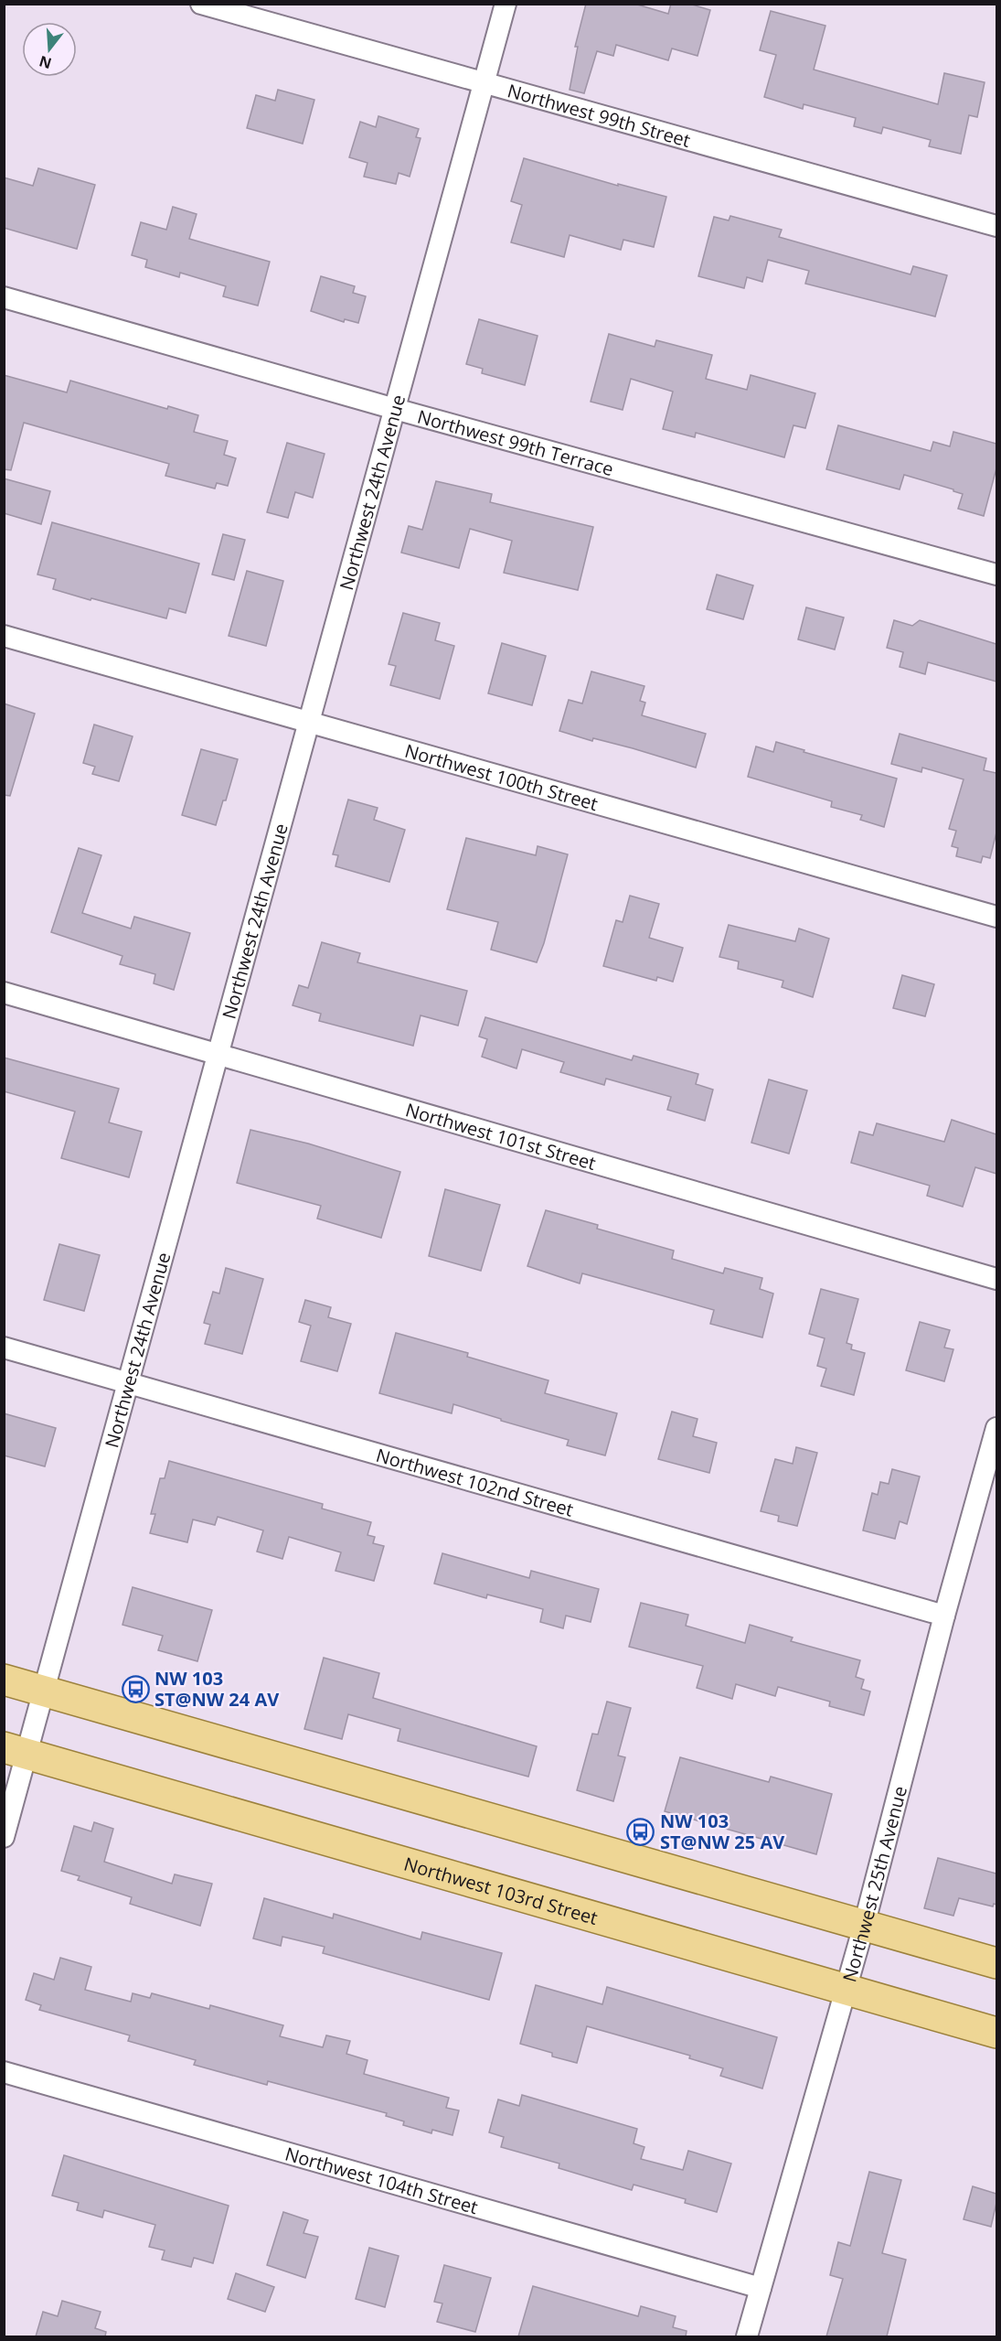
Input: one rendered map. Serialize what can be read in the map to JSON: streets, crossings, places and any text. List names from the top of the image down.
{
  "streets": {
    "main road": ["Northwest 103rd Street"],
    "street": [
      "Northwest 99th Street",
      "Northwest 99th Terrace",
      "Northwest 24th Avenue",
      "Northwest 100th Street",
      "Northwest 101st Street",
      "Northwest 102nd Street",
      "Northwest 25th Avenue",
      "Northwest 104th Street"
    ]
  },
  "crossings": [
    ["Northwest 99th Street", "Northwest 24th Avenue"],
    ["Northwest 99th Terrace", "Northwest 24th Avenue"],
    ["Northwest 24th Avenue", "Northwest 100th Street"],
    ["Northwest 24th Avenue", "Northwest 101st Street"],
    ["Northwest 24th Avenue", "Northwest 102nd Street"],
    ["Northwest 24th Avenue", "Northwest 103rd Street"],
    ["Northwest 102nd Street", "Northwest 25th Avenue"],
    ["Northwest 25th Avenue", "Northwest 103rd Street"],
    ["Northwest 25th Avenue", "Northwest 104th Street"]
  ],
  "places": {
    "bus stop": ["NW 103 ST@NW 24 AV", "NW 103 ST@NW 25 AV"]
  },
  "north": "bottom"
}
